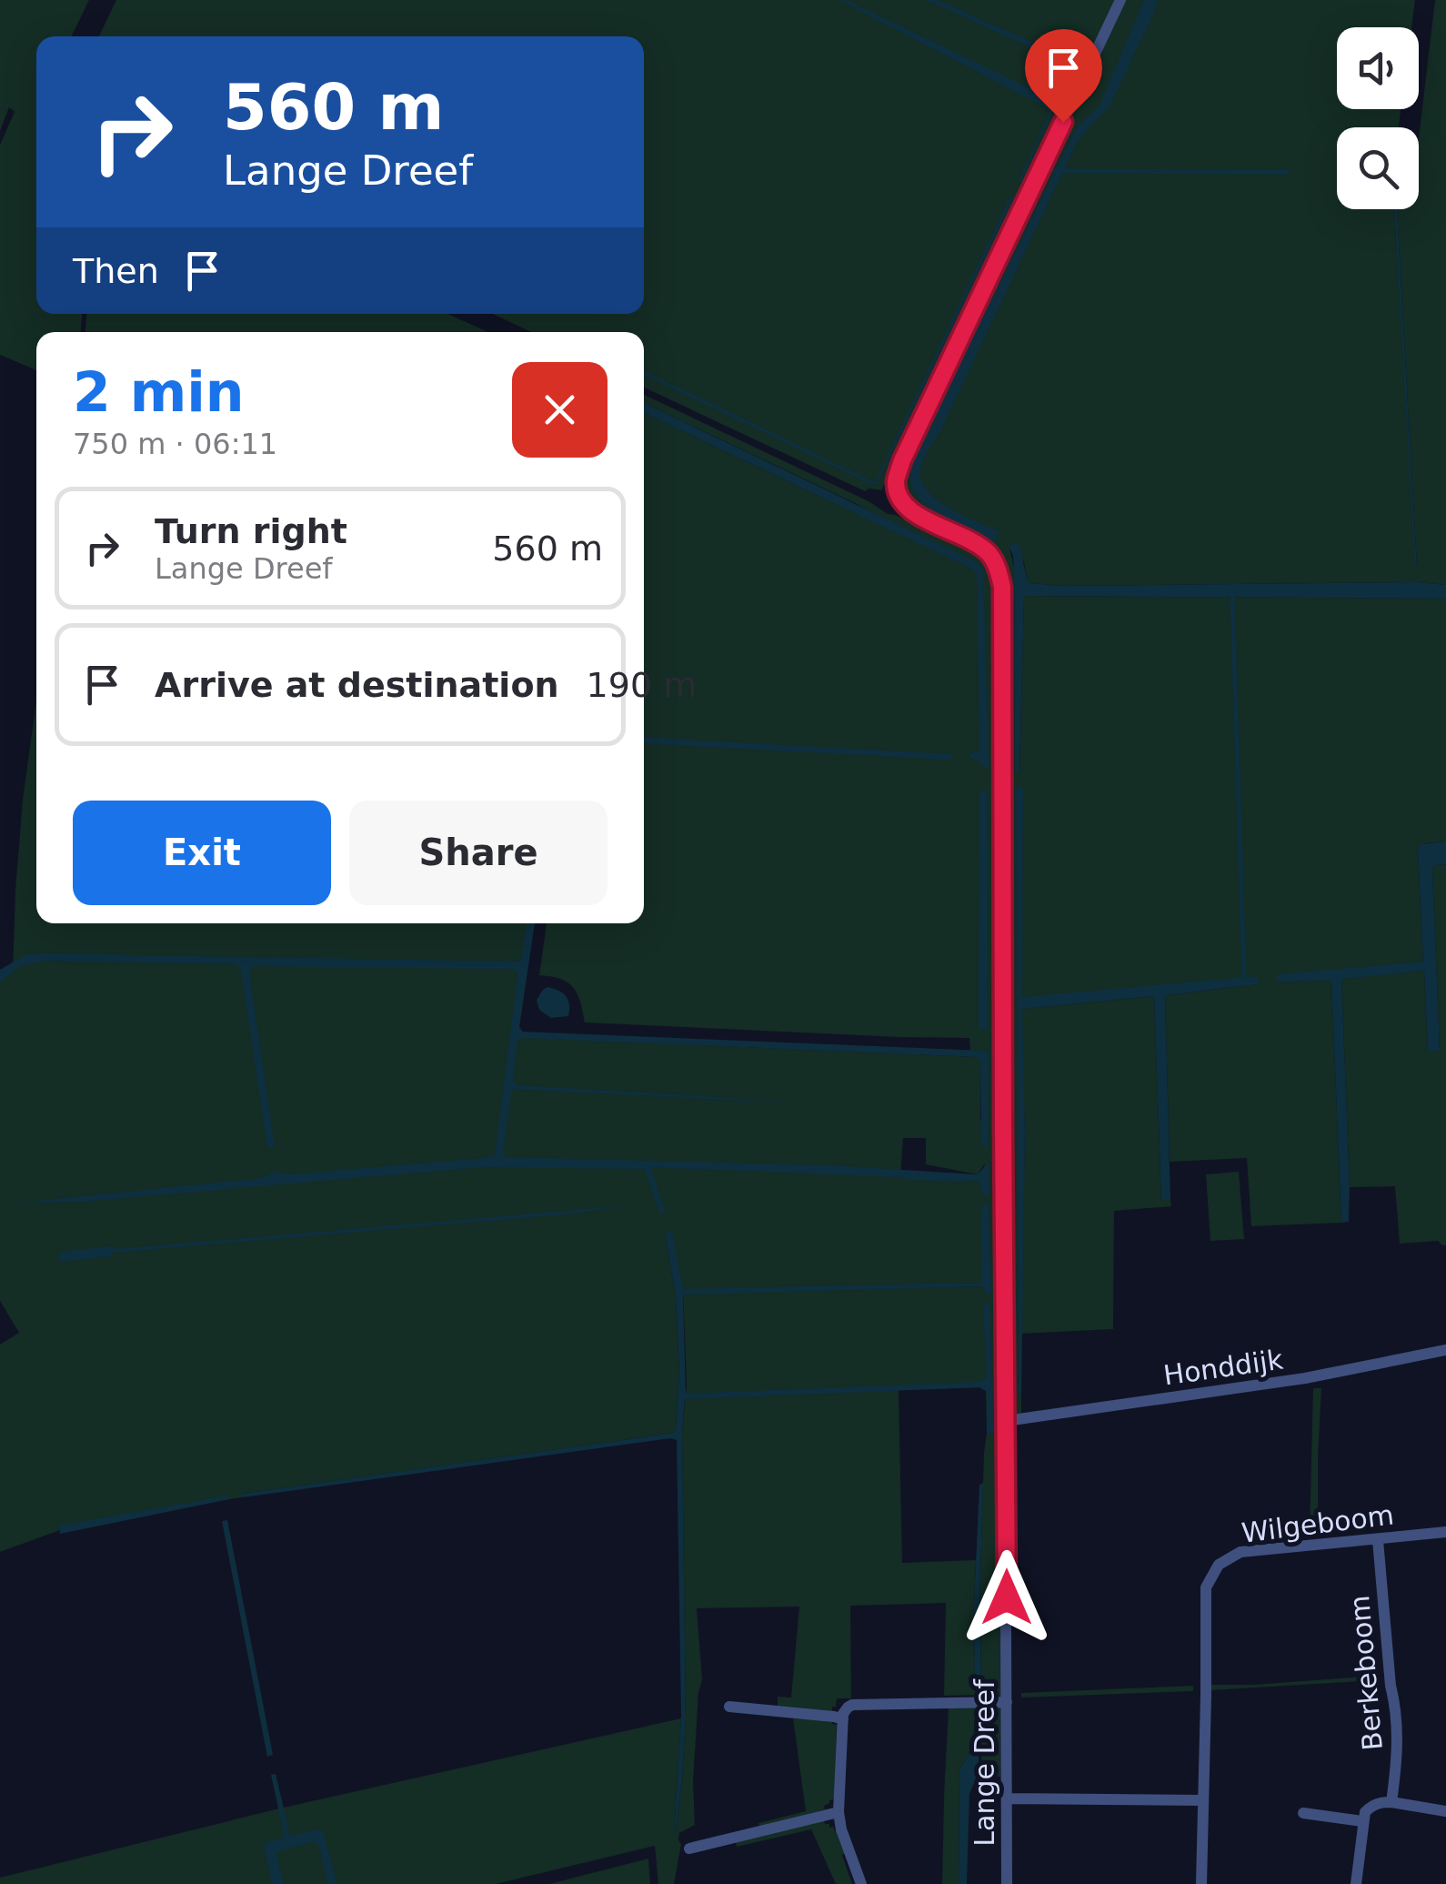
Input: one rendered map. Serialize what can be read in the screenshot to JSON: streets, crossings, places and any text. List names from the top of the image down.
{
  "streets": {
    "street": [
      "Honddijk",
      "Wilgeboom",
      "Berkeboom",
      "Lange Dreef"
    ]
  },
  "crossings": [
    ["Honddijk", "Lange Dreef"],
    ["Wilgeboom", "Berkeboom"]
  ],
  "page": {
    "turn": ["560 m", "Lange Dreef"],
    "then": "Then",
    "heading": ["2 min", "750 m · 06:11"],
    "list": [
      {
        "name": "Turn right",
        "note": "Lange Dreef",
        "value": "560 m"
      },
      {
        "name": "Arrive at destination",
        "value": "190 m"
      }
    ],
    "buttons": ["Exit", "Share"]
  }
}
